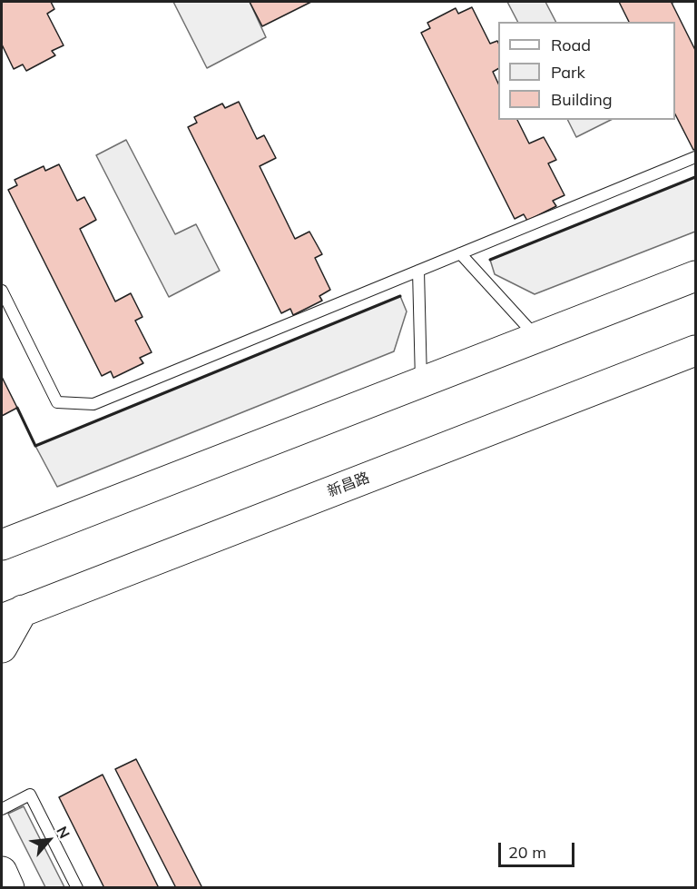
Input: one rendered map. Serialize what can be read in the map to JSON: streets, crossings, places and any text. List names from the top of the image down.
{
  "streets": {
    "main road": ["新昌路"]
  },
  "legend": ["Road", "Park", "Building"],
  "scale_bar": "20 m",
  "north": "top right"
}
